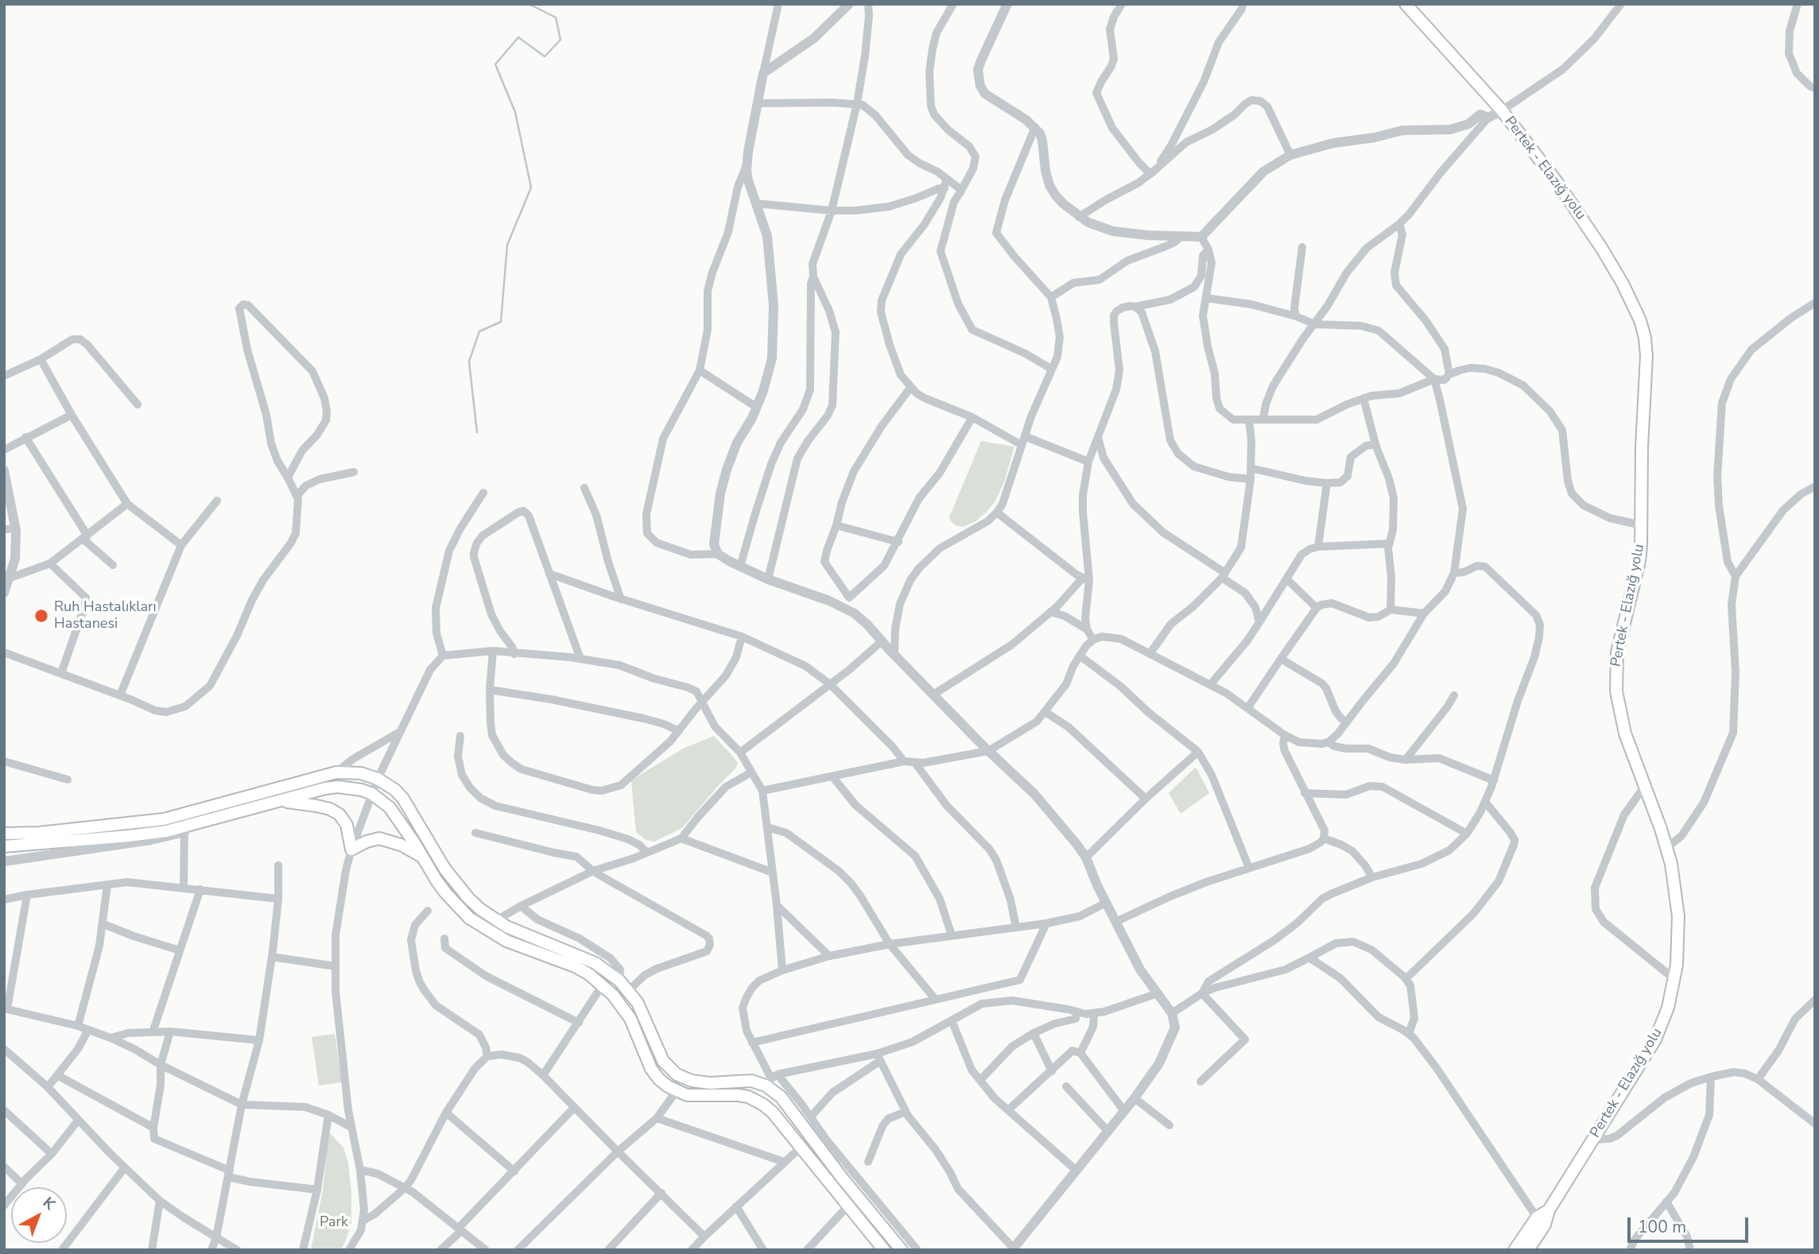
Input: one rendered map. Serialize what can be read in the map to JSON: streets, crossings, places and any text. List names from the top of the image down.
{
  "streets": {
    "main road": ["Pertek - Elazığ yolu"]
  },
  "parks": ["Park"],
  "places": ["Ruh Hastalıkları Hastanesi"],
  "scale_bar": "100 m",
  "north": "top right"
}
